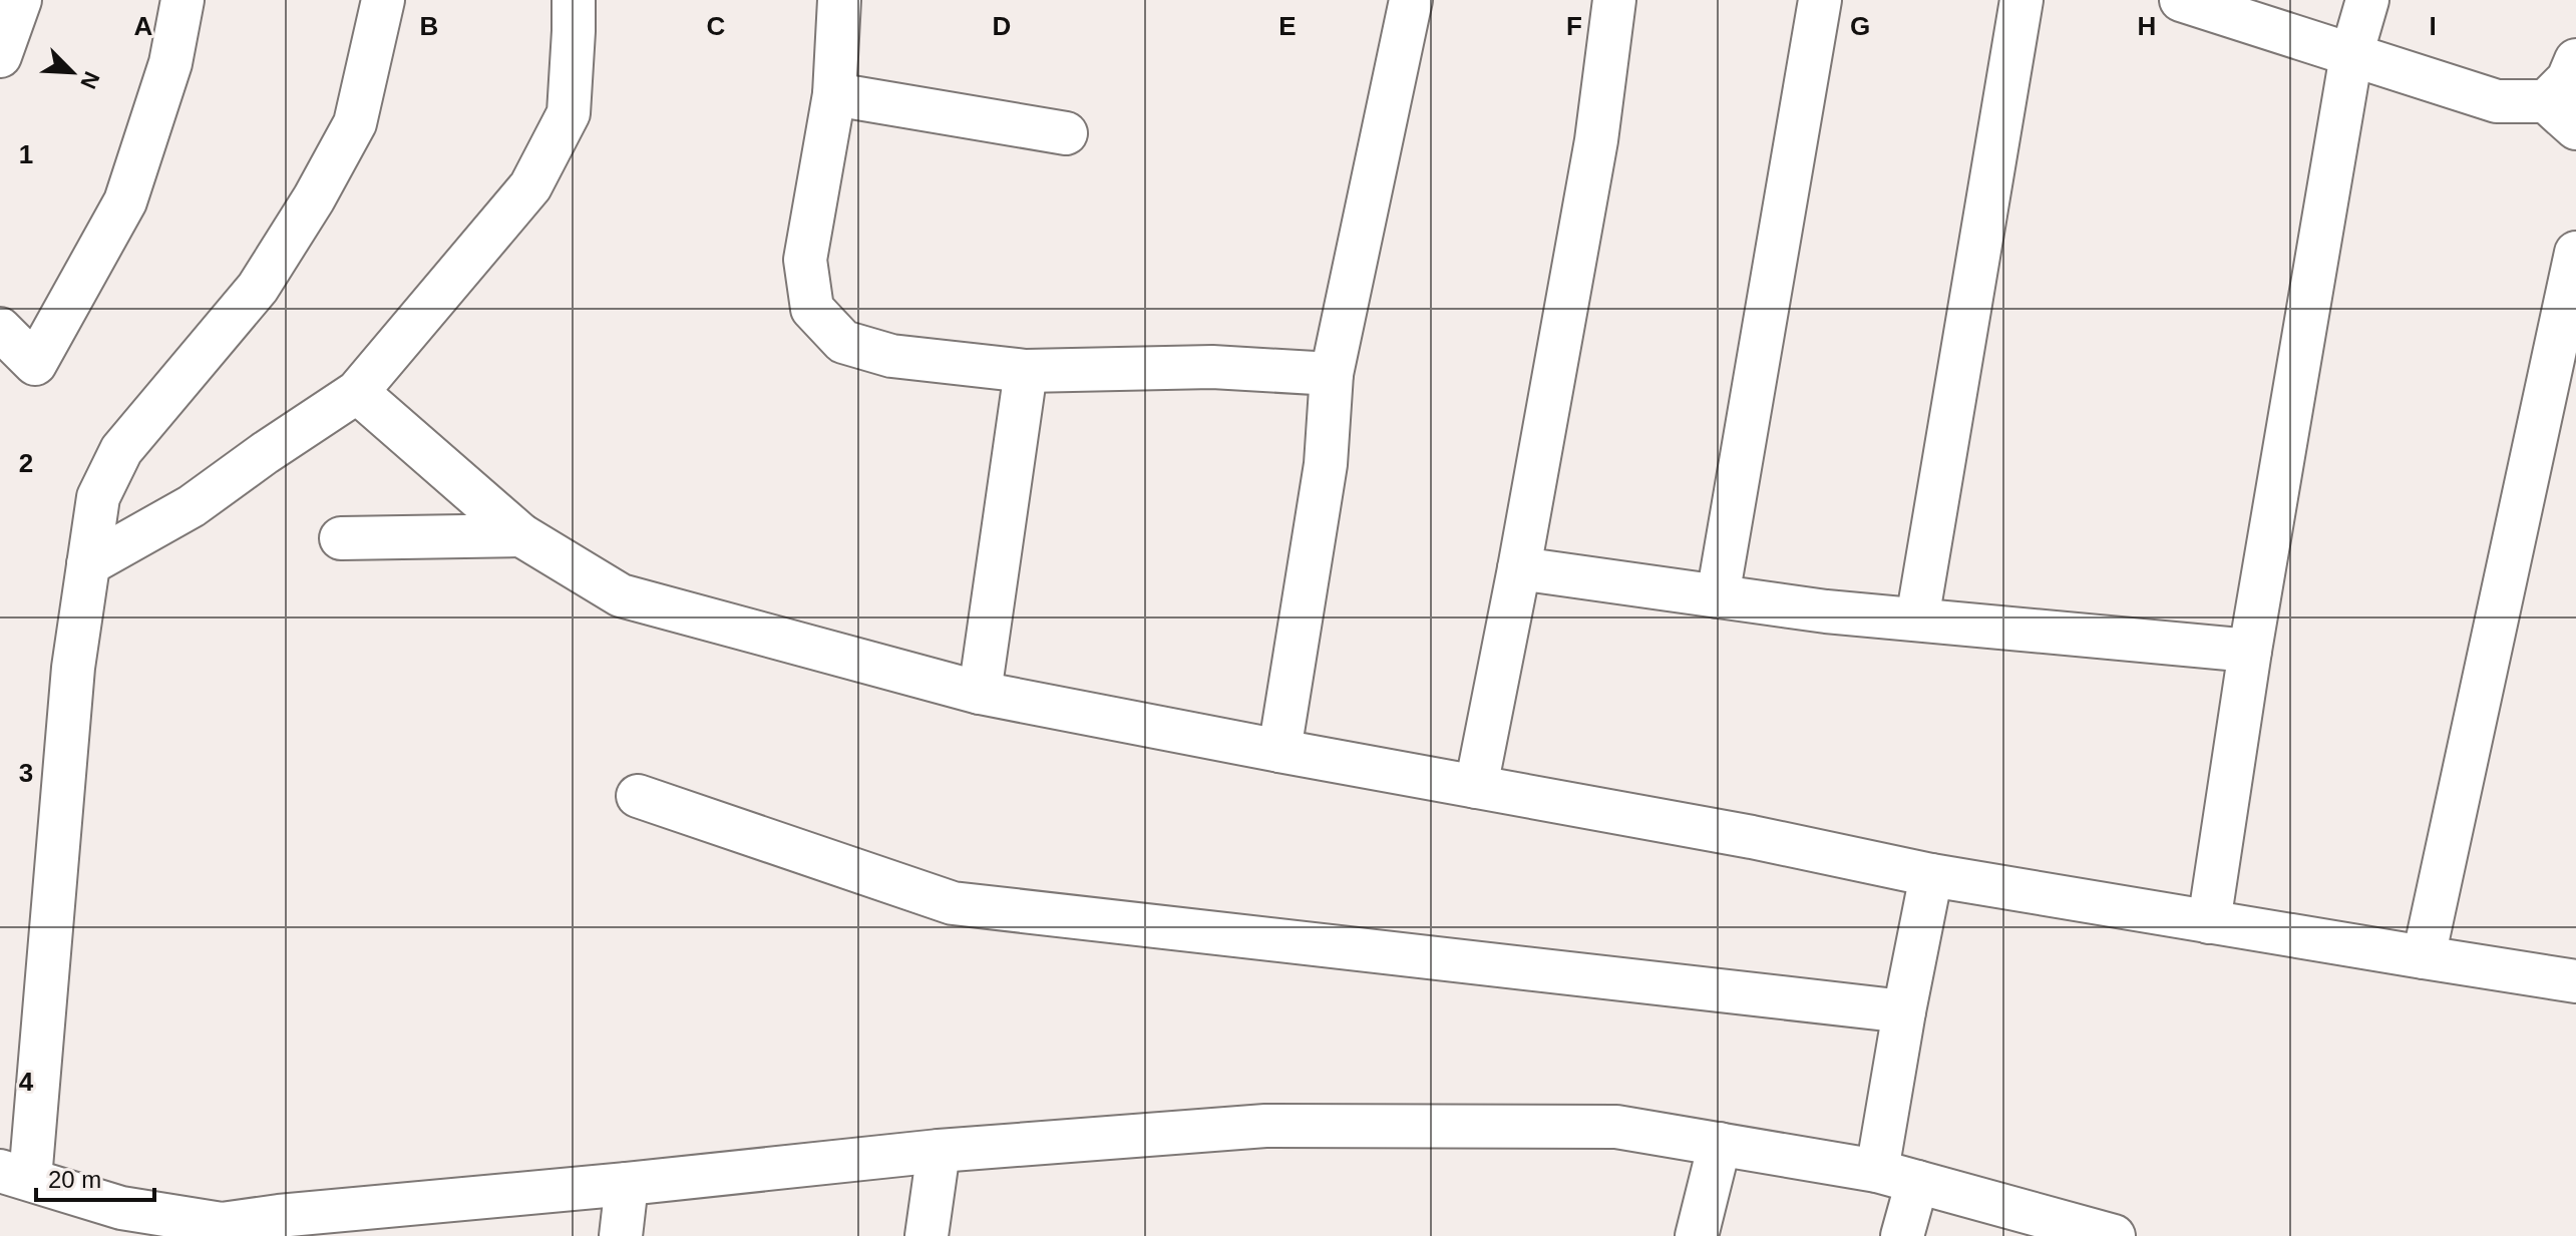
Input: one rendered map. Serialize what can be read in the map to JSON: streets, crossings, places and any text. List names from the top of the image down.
{
  "scale_bar": "20 m",
  "north": "bottom right",
  "grid": {
    "columns": [
      "A",
      "B",
      "C",
      "D",
      "E",
      "F",
      "G",
      "H",
      "I"
    ],
    "rows": [
      "1",
      "2",
      "3",
      "4"
    ]
  }
}
